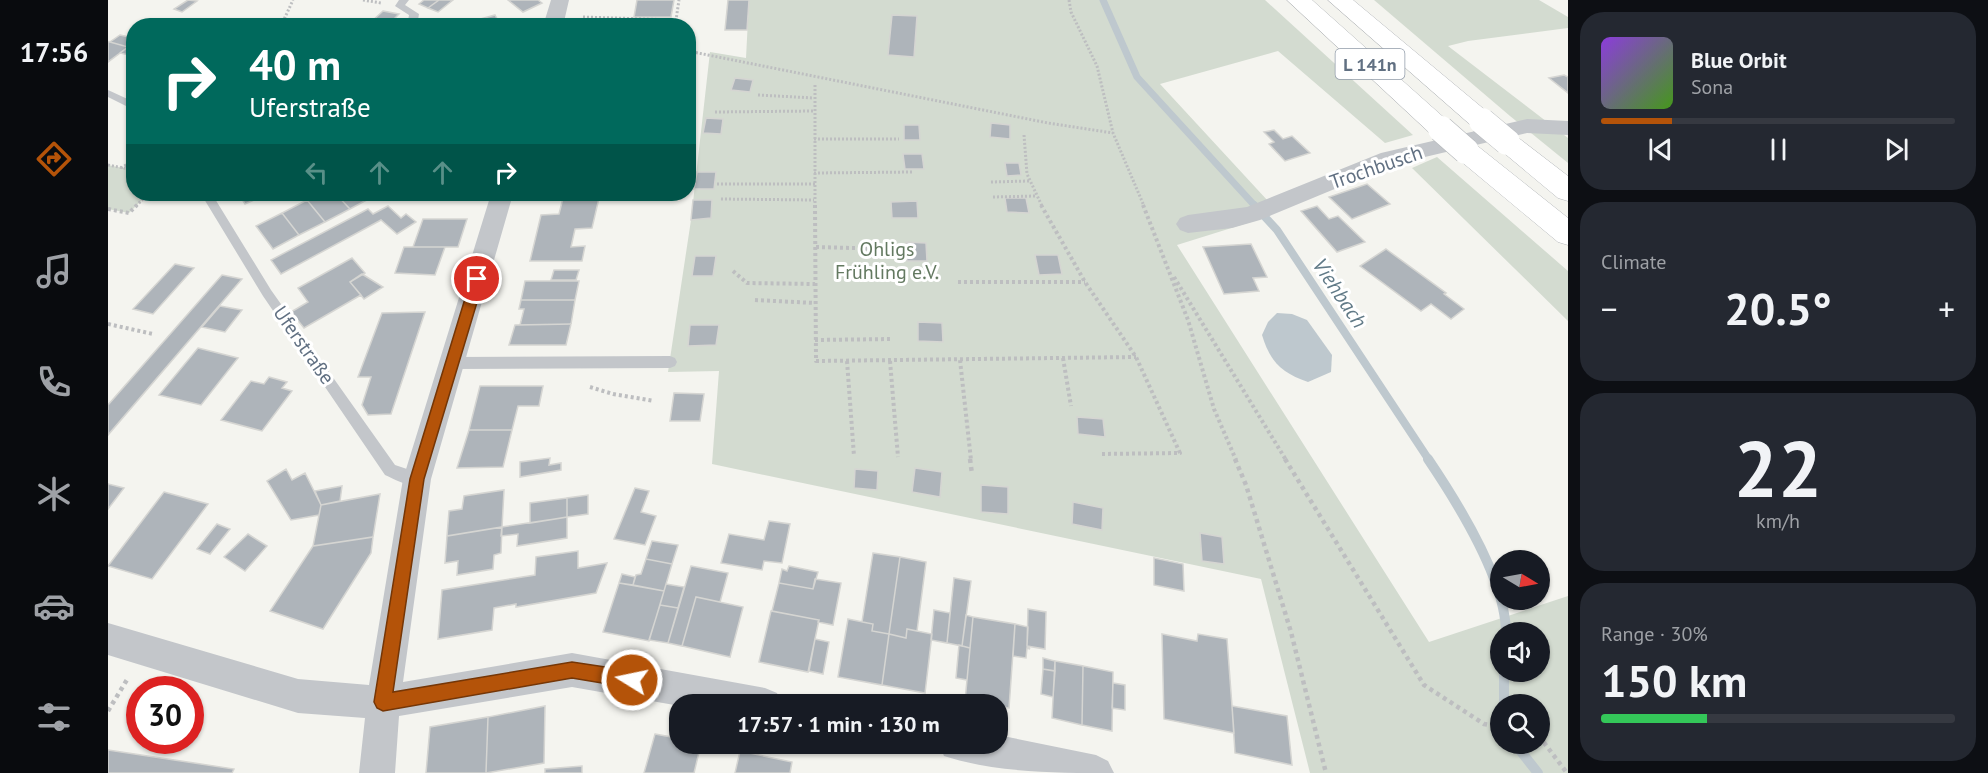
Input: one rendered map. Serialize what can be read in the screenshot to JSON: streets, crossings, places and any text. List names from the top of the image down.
{
  "streets": {
    "highway": ["L 141n"],
    "street": ["Trochbusch"],
    "lane": ["Uferstraße"]
  },
  "water": ["Viehbach"],
  "parks": ["Ohligs Frühling e.V."],
  "north": "right",
  "page": {
    "tabs": "17:56",
    "turn": ["40 m", "Uferstraße"],
    "song": ["Blue Orbit", "Sona"],
    "tile": [
      "Climate",
      ["22", "km/h"],
      ["Range · 30%", "150 km"]
    ],
    "heat": ["−", "20.5°", "+"],
    "limit": "30",
    "trip": "17:57 · 1 min · 130 m"
  }
}
